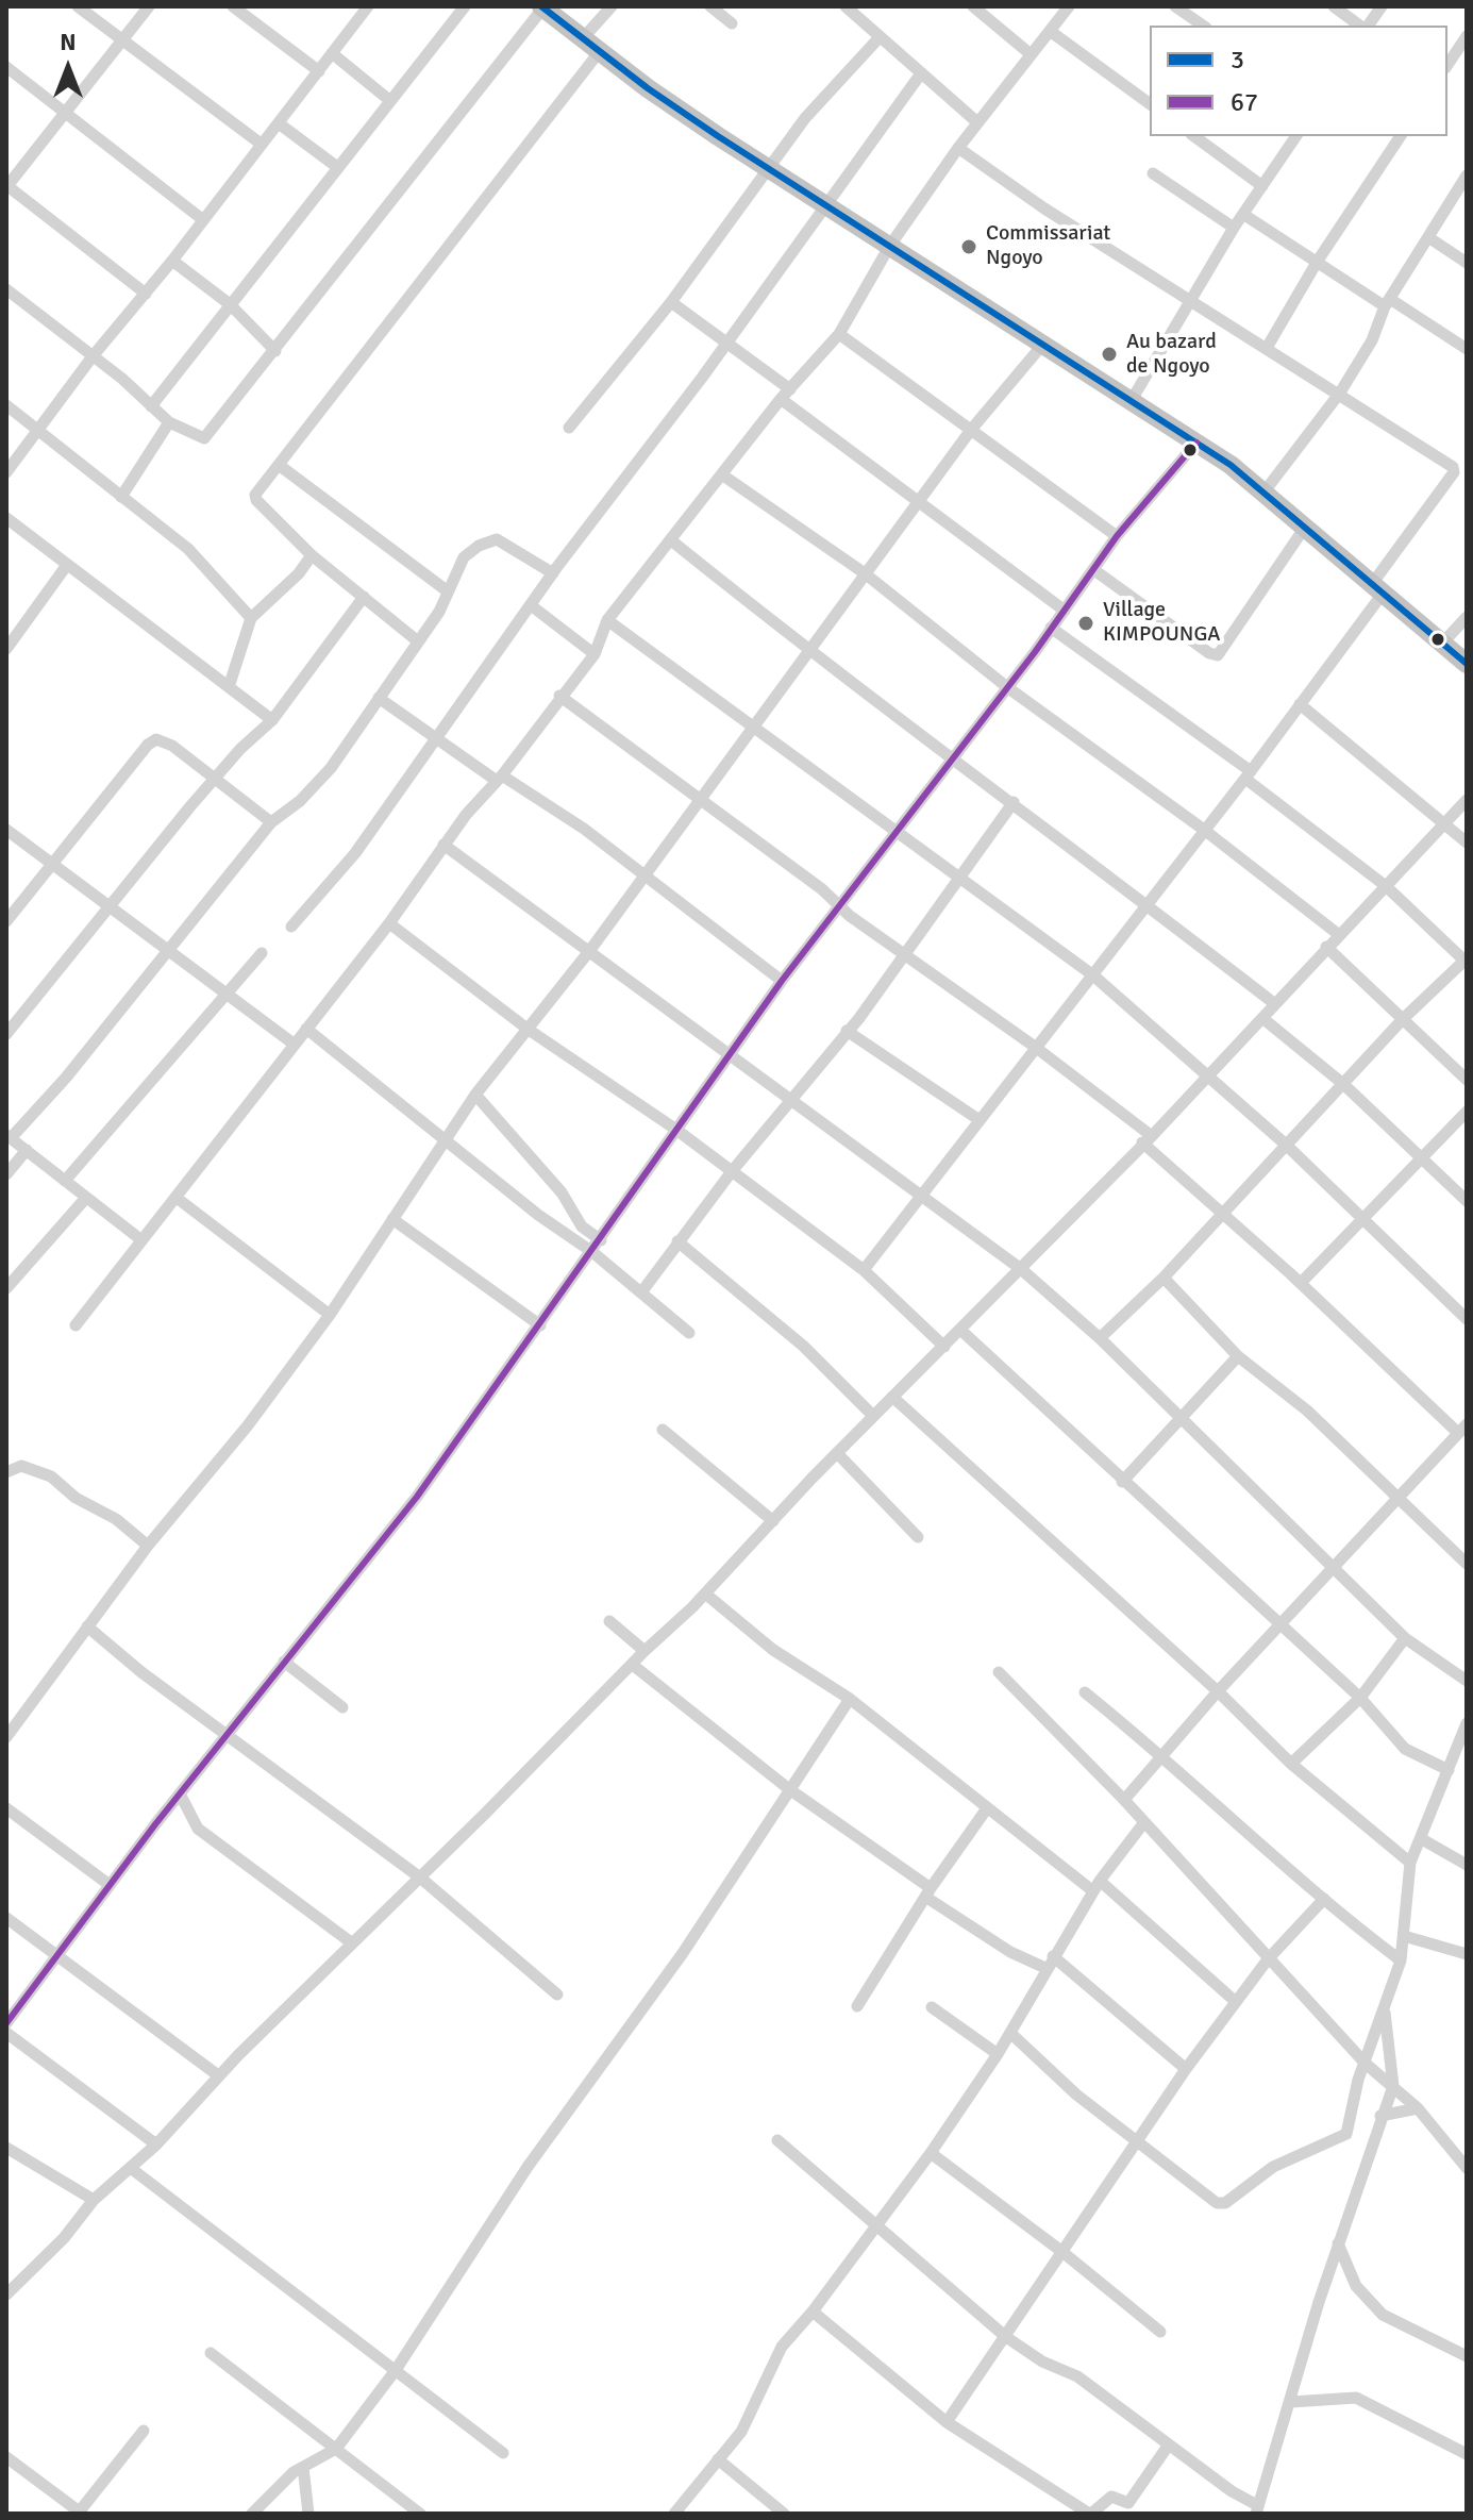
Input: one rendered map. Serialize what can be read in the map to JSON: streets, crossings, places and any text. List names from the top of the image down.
{
  "places": ["Commissariat Ngoyo", "Au bazard de Ngoyo", "Village KIMPOUNGA"],
  "lines": ["transit line 3", "transit line 67"],
  "legend": ["3", "67"],
  "north": "top"
}
